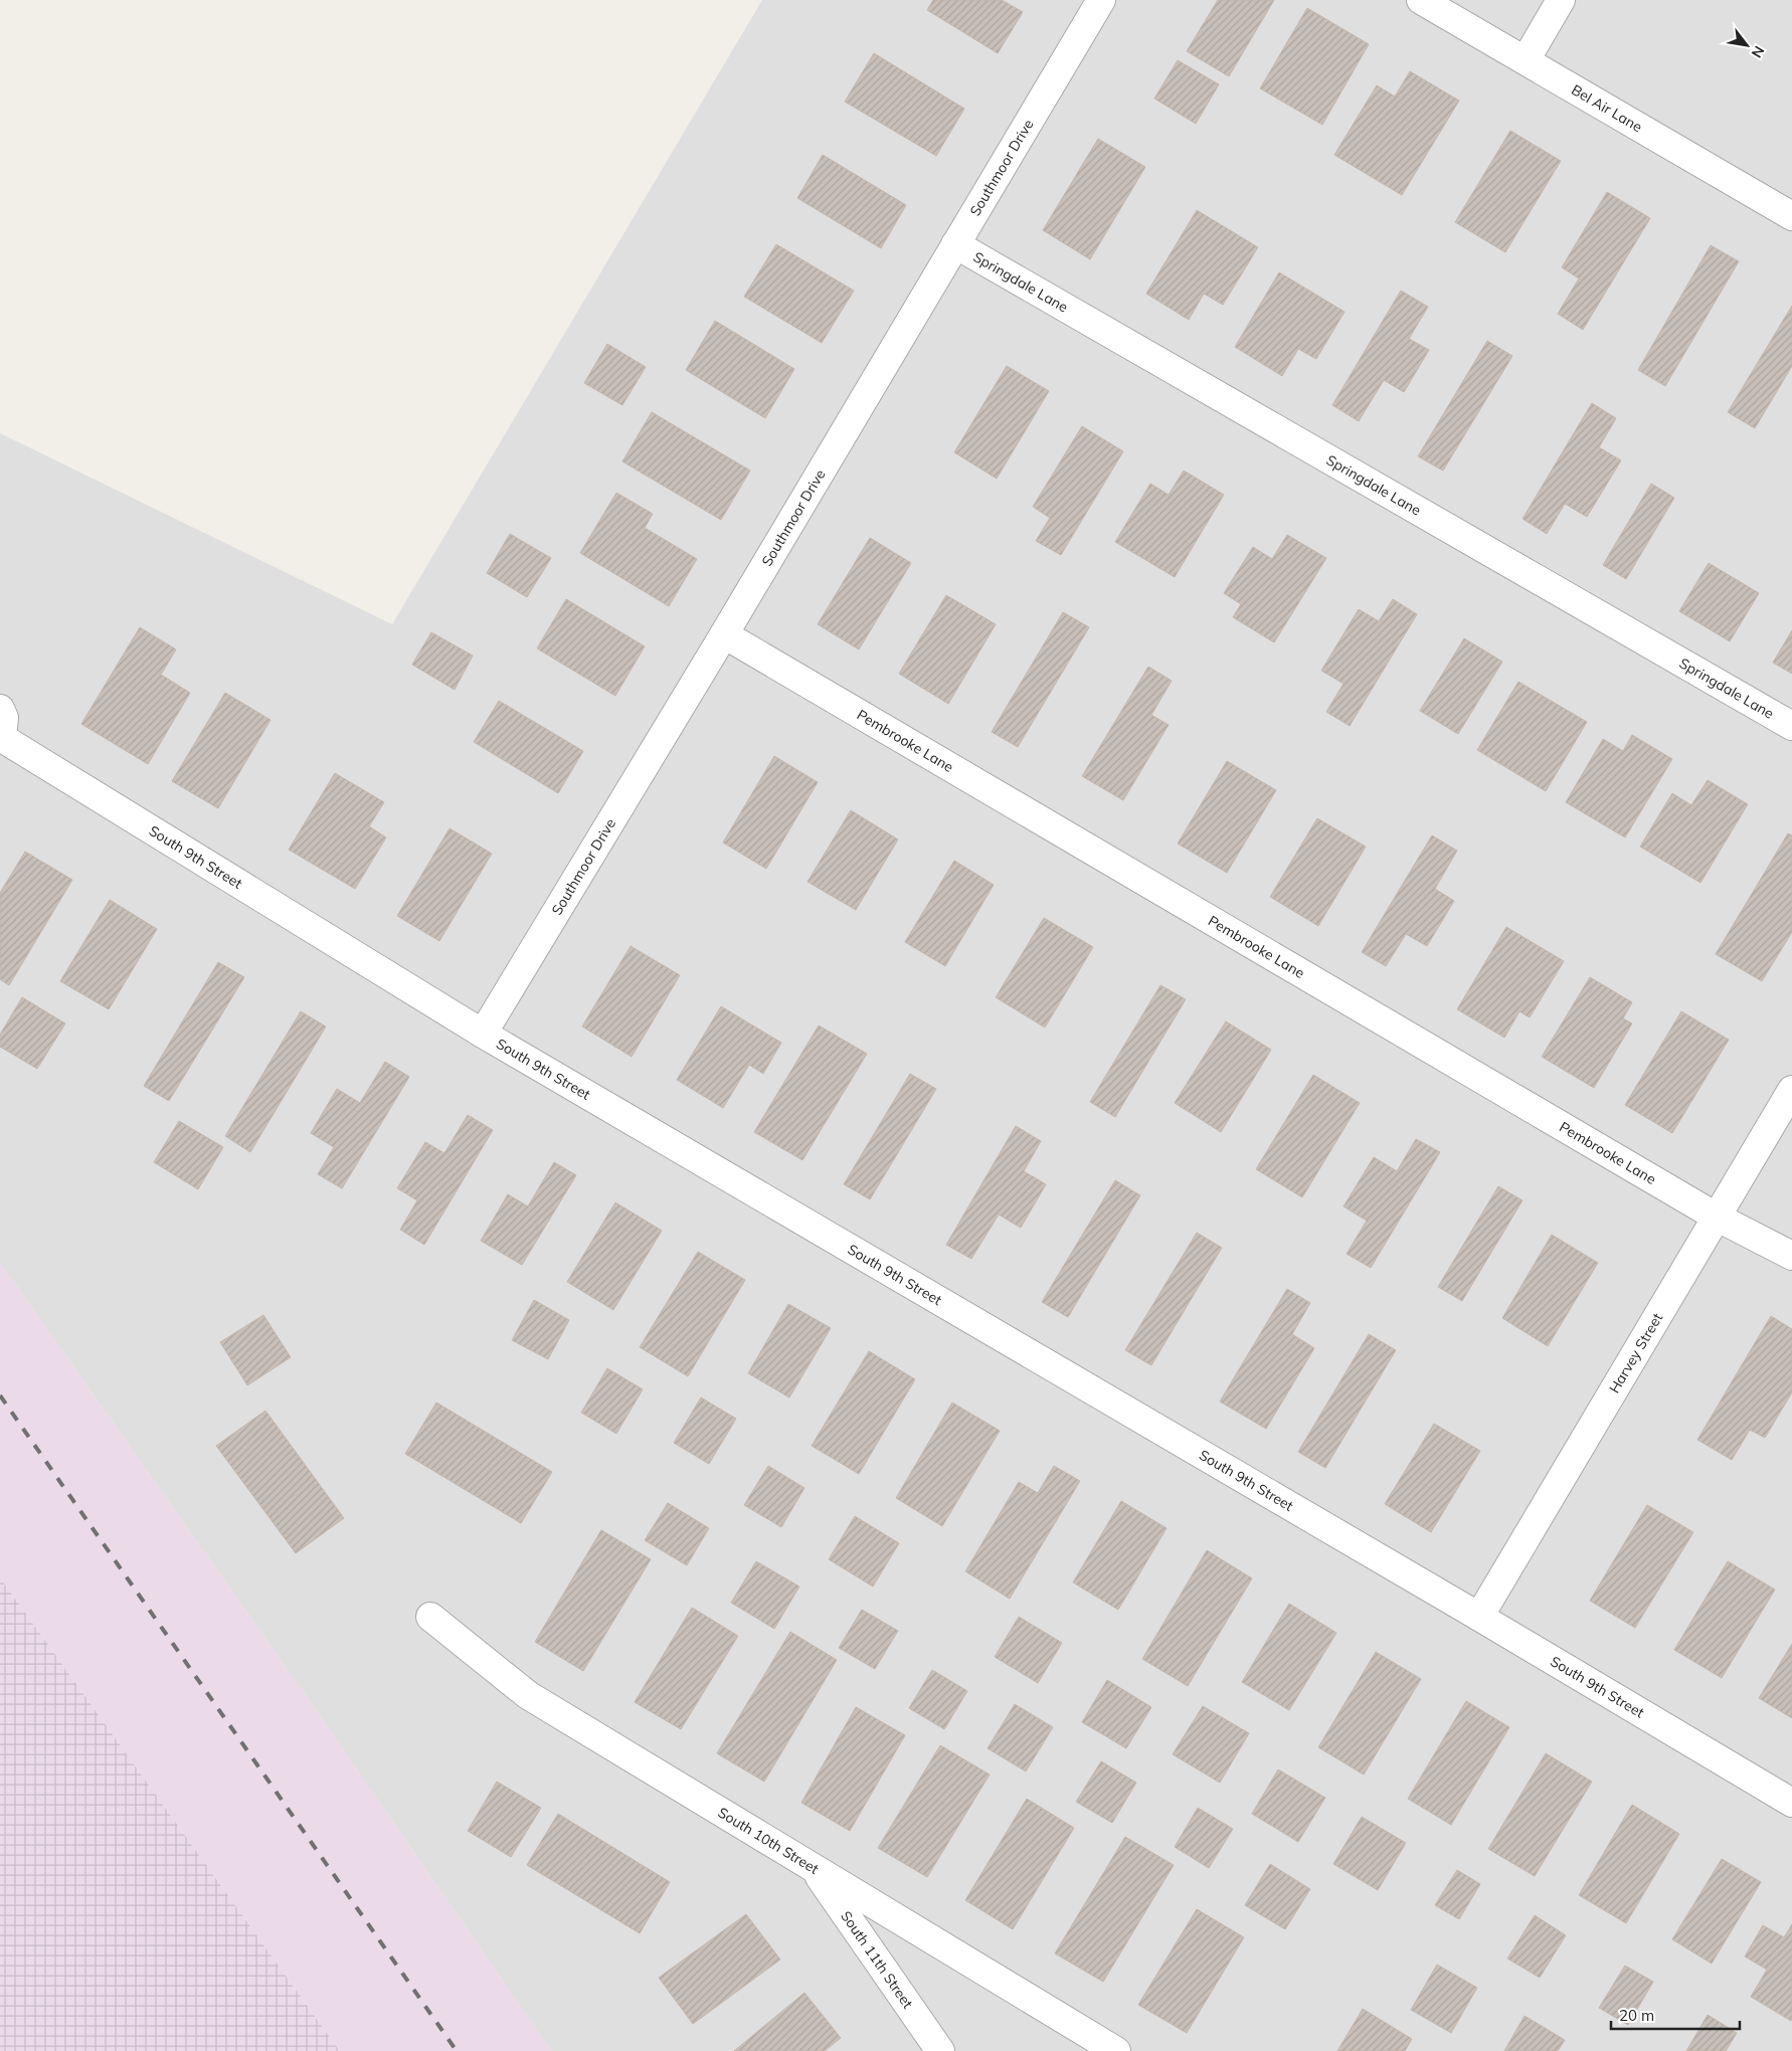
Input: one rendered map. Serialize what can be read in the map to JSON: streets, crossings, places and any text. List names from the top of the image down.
{
  "streets": {
    "street": [
      "Bel Air Lane",
      "Southmoor Drive",
      "Springdale Lane",
      "Pembrooke Lane",
      "South 9th Street",
      "Harvey Street",
      "South 10th Street",
      "South 11th Street"
    ]
  },
  "crossings": [
    ["Southmoor Drive", "Springdale Lane"],
    ["Southmoor Drive", "Pembrooke Lane"],
    ["Southmoor Drive", "South 9th Street"],
    ["Pembrooke Lane", "Harvey Street"],
    ["South 9th Street", "Harvey Street"],
    ["South 10th Street", "South 11th Street"]
  ],
  "scale_bar": "20 m",
  "north": "bottom right"
}
